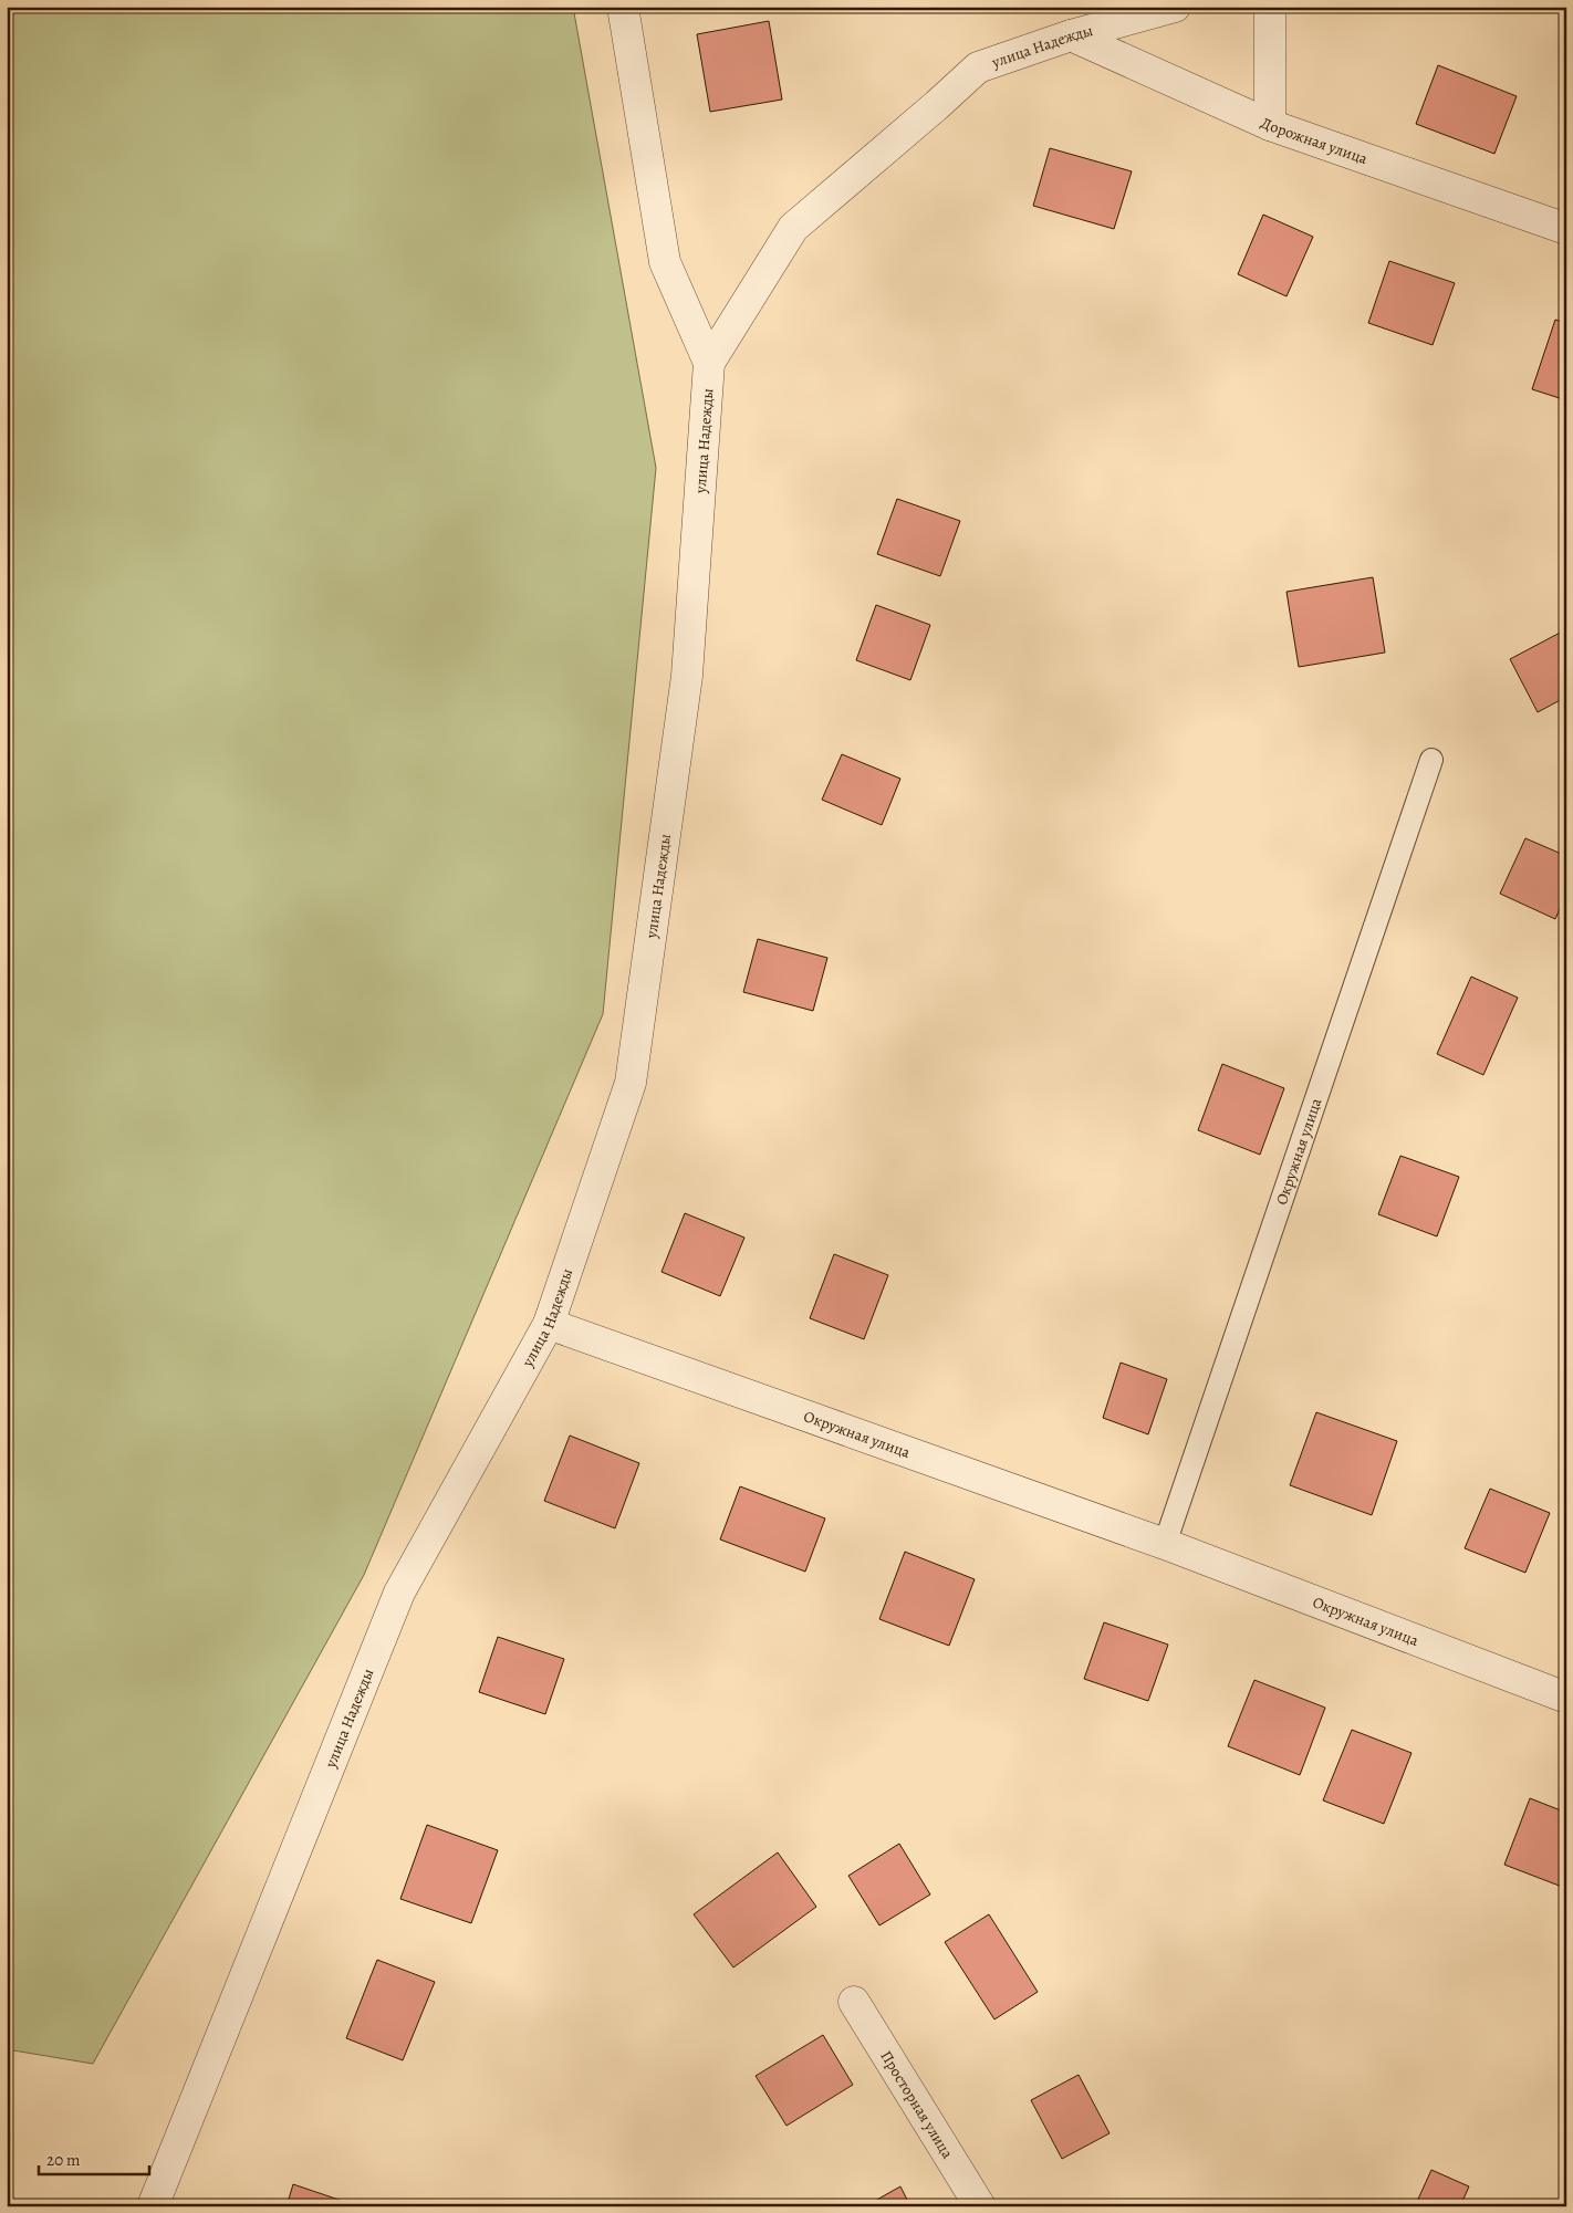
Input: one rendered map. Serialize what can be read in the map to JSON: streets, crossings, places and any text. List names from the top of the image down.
{
  "streets": {
    "street": [
      "улица Надежды",
      "Дорожная улица",
      "Окружная улица",
      "Просторная улица"
    ]
  },
  "crossings": [
    ["улица Надежды", "Дорожная улица"],
    ["улица Надежды", "Окружная улица"]
  ],
  "scale_bar": "20 m"
}
